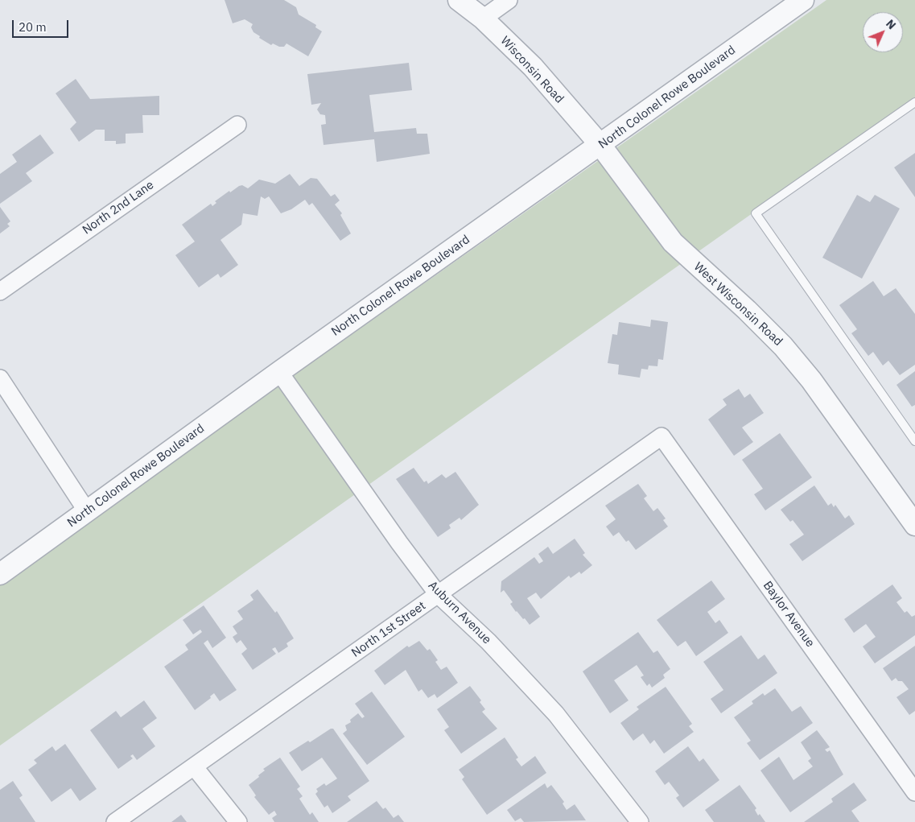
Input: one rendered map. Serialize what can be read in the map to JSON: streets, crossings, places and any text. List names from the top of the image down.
{
  "streets": {
    "street": [
      "Wisconsin Road",
      "North Colonel Rowe Boulevard",
      "North 2nd Lane",
      "West Wisconsin Road",
      "Auburn Avenue",
      "Baylor Avenue",
      "North 1st Street"
    ]
  },
  "crossings": [
    ["Wisconsin Road", "North Colonel Rowe Boulevard"],
    ["Wisconsin Road", "West Wisconsin Road"],
    ["North Colonel Rowe Boulevard", "West Wisconsin Road"],
    ["North Colonel Rowe Boulevard", "Auburn Avenue"],
    ["Auburn Avenue", "North 1st Street"],
    ["Baylor Avenue", "North 1st Street"]
  ],
  "scale_bar": "20 m",
  "north": "top right"
}
